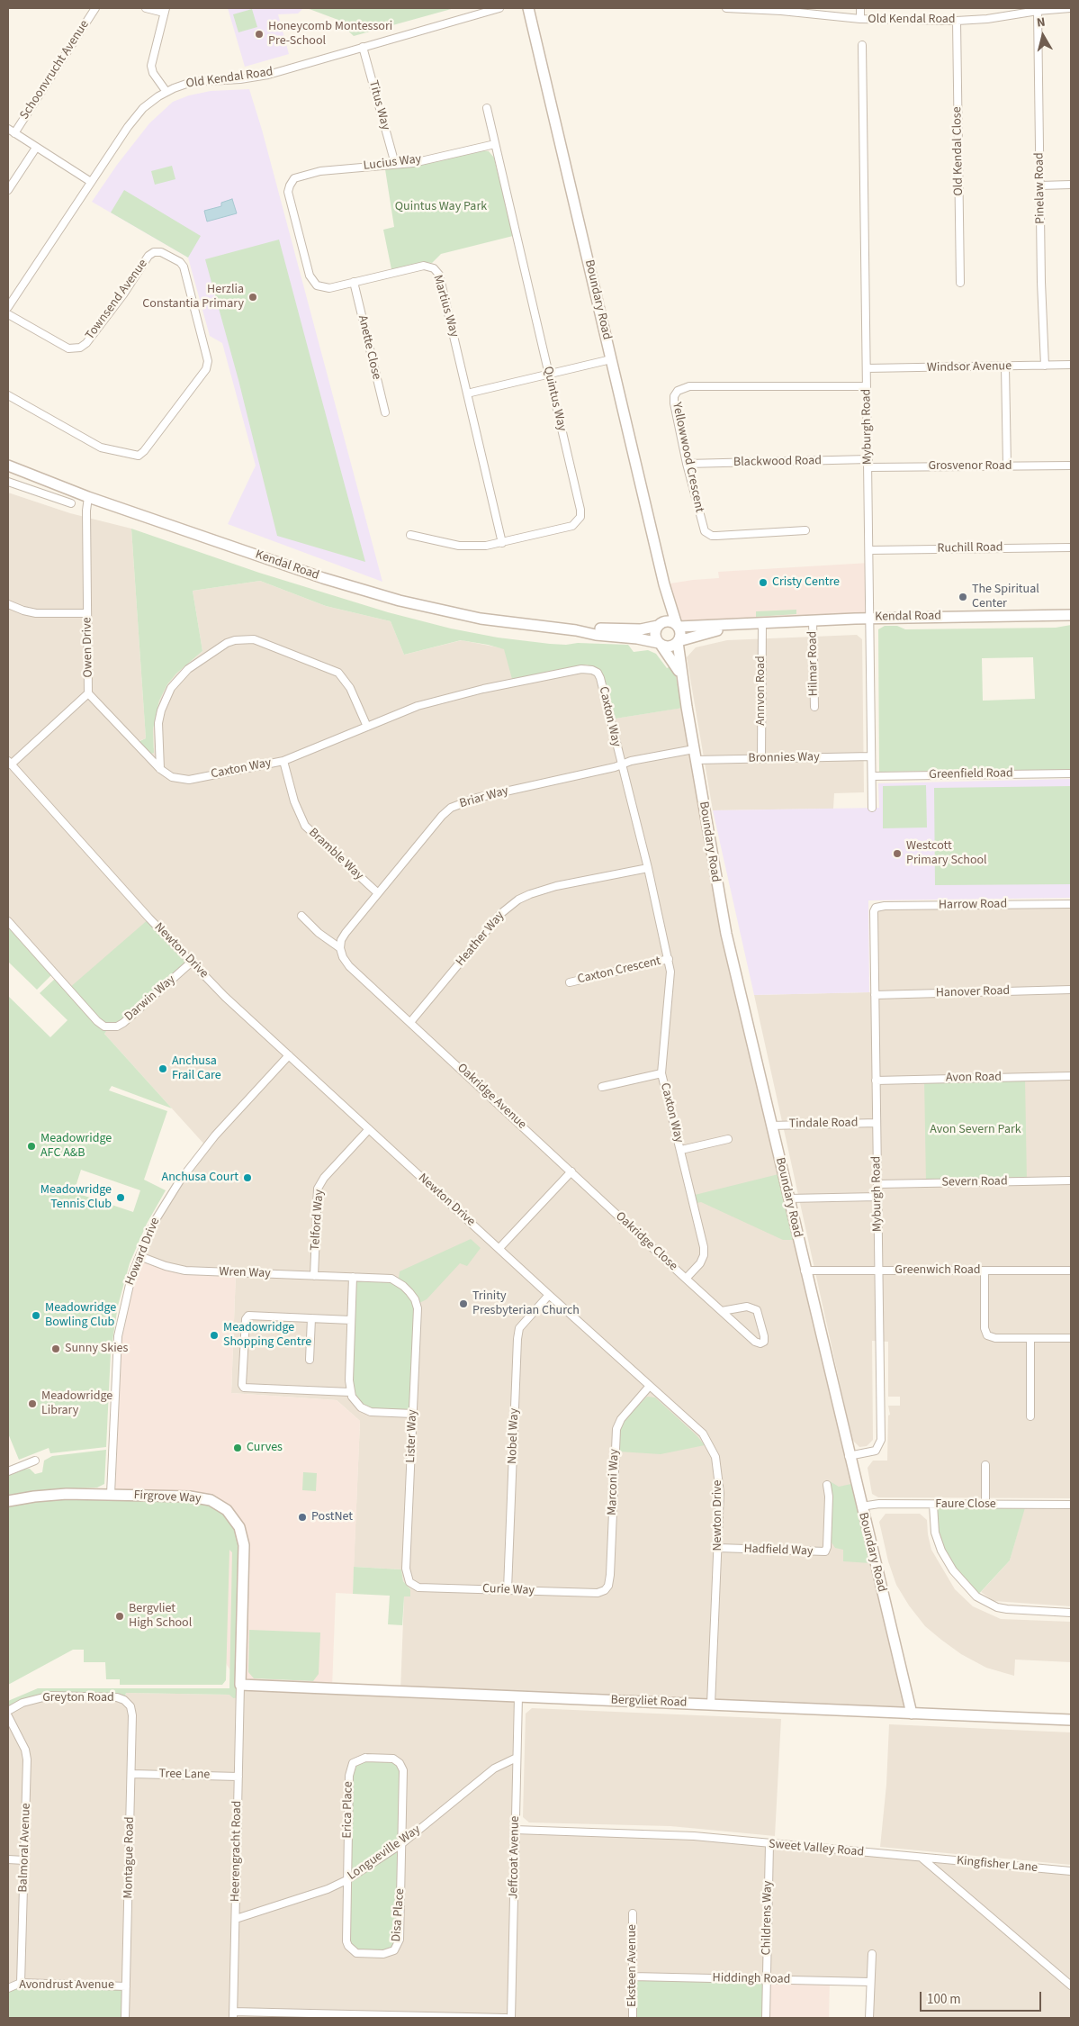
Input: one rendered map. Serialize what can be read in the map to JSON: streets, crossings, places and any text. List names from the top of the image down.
{
  "streets": {
    "street": [
      "Old Kendal Road",
      "Schoonvrucht Avenue",
      "Titus Way",
      "Old Kendal Close",
      "Lucius Way",
      "Pinelaw Road",
      "Townsend Avenue",
      "Boundary Road",
      "Martius Way",
      "Anette Close",
      "Windsor Avenue",
      "Quintus Way",
      "Myburgh Road",
      "Yellowwood Crescent",
      "Blackwood Road",
      "Grosvenor Road",
      "Ruchill Road",
      "Kendal Road",
      "Owen Drive",
      "Hilmar Road",
      "Annvon Road",
      "Caxton Way",
      "Bronnies Way",
      "Greenfield Road",
      "Briar Way",
      "Bramble Way",
      "Harrow Road",
      "Heather Way",
      "Newton Drive",
      "Caxton Crescent",
      "Hanover Road",
      "Darwin Way",
      "Avon Road",
      "Oakridge Avenue",
      "Tindale Road",
      "Severn Road",
      "Telford Way",
      "Oakridge Close",
      "Howard Drive",
      "Greenwich Road",
      "Wren Way",
      "Lister Way",
      "Nobel Way",
      "Marconi Way",
      "Firgrove Way",
      "Faure Close",
      "Hadfield Way",
      "Curie Way",
      "Greyton Road",
      "Bergvliet Road",
      "Tree Lane",
      "Erica Place",
      "Balmoral Avenue",
      "Sweet Valley Road",
      "Heerengracht Road",
      "Longueville Way",
      "Montague Road",
      "Jeffcoat Avenue",
      "Kingfisher Lane",
      "Disa Place",
      "Childrens Way",
      "Eksteen Avenue",
      "Hiddingh Road",
      "Avondrust Avenue"
    ]
  },
  "crossings": [
    ["Old Kendal Road", "Titus Way"],
    ["Old Kendal Road", "Old Kendal Close"],
    ["Old Kendal Road", "Pinelaw Road"],
    ["Titus Way", "Lucius Way"],
    ["Lucius Way", "Martius Way"],
    ["Lucius Way", "Quintus Way"],
    ["Pinelaw Road", "Windsor Avenue"],
    ["Boundary Road", "Myburgh Road"],
    ["Boundary Road", "Kendal Road"],
    ["Boundary Road", "Bronnies Way"],
    ["Boundary Road", "Briar Way"],
    ["Boundary Road", "Tindale Road"],
    ["Boundary Road", "Greenwich Road"],
    ["Boundary Road", "Faure Close"],
    ["Boundary Road", "Bergvliet Road"],
    ["Martius Way", "Anette Close"],
    ["Martius Way", "Quintus Way"],
    ["Windsor Avenue", "Myburgh Road"],
    ["Myburgh Road", "Yellowwood Crescent"],
    ["Myburgh Road", "Blackwood Road"],
    ["Myburgh Road", "Grosvenor Road"],
    ["Myburgh Road", "Ruchill Road"],
    ["Myburgh Road", "Kendal Road"],
    ["Myburgh Road", "Bronnies Way"],
    ["Myburgh Road", "Greenfield Road"],
    ["Myburgh Road", "Harrow Road"],
    ["Myburgh Road", "Hanover Road"],
    ["Myburgh Road", "Avon Road"],
    ["Myburgh Road", "Tindale Road"],
    ["Myburgh Road", "Severn Road"],
    ["Myburgh Road", "Greenwich Road"],
    ["Yellowwood Crescent", "Blackwood Road"],
    ["Blackwood Road", "Grosvenor Road"],
    ["Kendal Road", "Owen Drive"],
    ["Kendal Road", "Hilmar Road"],
    ["Kendal Road", "Annvon Road"],
    ["Owen Drive", "Caxton Way"],
    ["Owen Drive", "Newton Drive"],
    ["Annvon Road", "Bronnies Way"],
    ["Caxton Way", "Briar Way"],
    ["Caxton Way", "Bramble Way"],
    ["Caxton Way", "Heather Way"],
    ["Caxton Way", "Caxton Crescent"],
    ["Caxton Way", "Oakridge Close"],
    ["Briar Way", "Bramble Way"],
    ["Briar Way", "Oakridge Avenue"],
    ["Heather Way", "Oakridge Avenue"],
    ["Newton Drive", "Darwin Way"],
    ["Newton Drive", "Telford Way"],
    ["Newton Drive", "Howard Drive"],
    ["Newton Drive", "Nobel Way"],
    ["Newton Drive", "Marconi Way"],
    ["Newton Drive", "Hadfield Way"],
    ["Newton Drive", "Bergvliet Road"],
    ["Oakridge Avenue", "Oakridge Close"],
    ["Telford Way", "Wren Way"],
    ["Howard Drive", "Wren Way"],
    ["Howard Drive", "Firgrove Way"],
    ["Wren Way", "Lister Way"],
    ["Lister Way", "Curie Way"],
    ["Nobel Way", "Curie Way"],
    ["Marconi Way", "Curie Way"],
    ["Firgrove Way", "Bergvliet Road"],
    ["Firgrove Way", "Heerengracht Road"],
    ["Greyton Road", "Montague Road"],
    ["Bergvliet Road", "Heerengracht Road"],
    ["Bergvliet Road", "Jeffcoat Avenue"],
    ["Tree Lane", "Heerengracht Road"],
    ["Tree Lane", "Montague Road"],
    ["Erica Place", "Longueville Way"],
    ["Erica Place", "Disa Place"],
    ["Balmoral Avenue", "Avondrust Avenue"],
    ["Sweet Valley Road", "Jeffcoat Avenue"],
    ["Sweet Valley Road", "Kingfisher Lane"],
    ["Sweet Valley Road", "Childrens Way"],
    ["Heerengracht Road", "Longueville Way"],
    ["Longueville Way", "Jeffcoat Avenue"],
    ["Longueville Way", "Disa Place"],
    ["Montague Road", "Avondrust Avenue"],
    ["Childrens Way", "Hiddingh Road"],
    ["Eksteen Avenue", "Hiddingh Road"]
  ],
  "parks": ["Quintus Way Park", "Avon Severn Park"],
  "places": [
    "Honeycomb Montessori Pre-School",
    "Herzlia Constantia Primary",
    "Cristy Centre",
    "The Spiritual Center",
    "Westcott Primary School",
    "Anchusa Frail Care",
    "Meadowridge AFC A&B",
    "Anchusa Court",
    "Meadowridge Tennis Club",
    "Trinity Presbyterian Church",
    "Meadowridge Bowling Club",
    "Meadowridge Shopping Centre",
    "Sunny Skies",
    "Meadowridge Library",
    "Curves",
    "PostNet",
    "Bergvliet High School"
  ],
  "scale_bar": "100 m",
  "north": "top"
}
